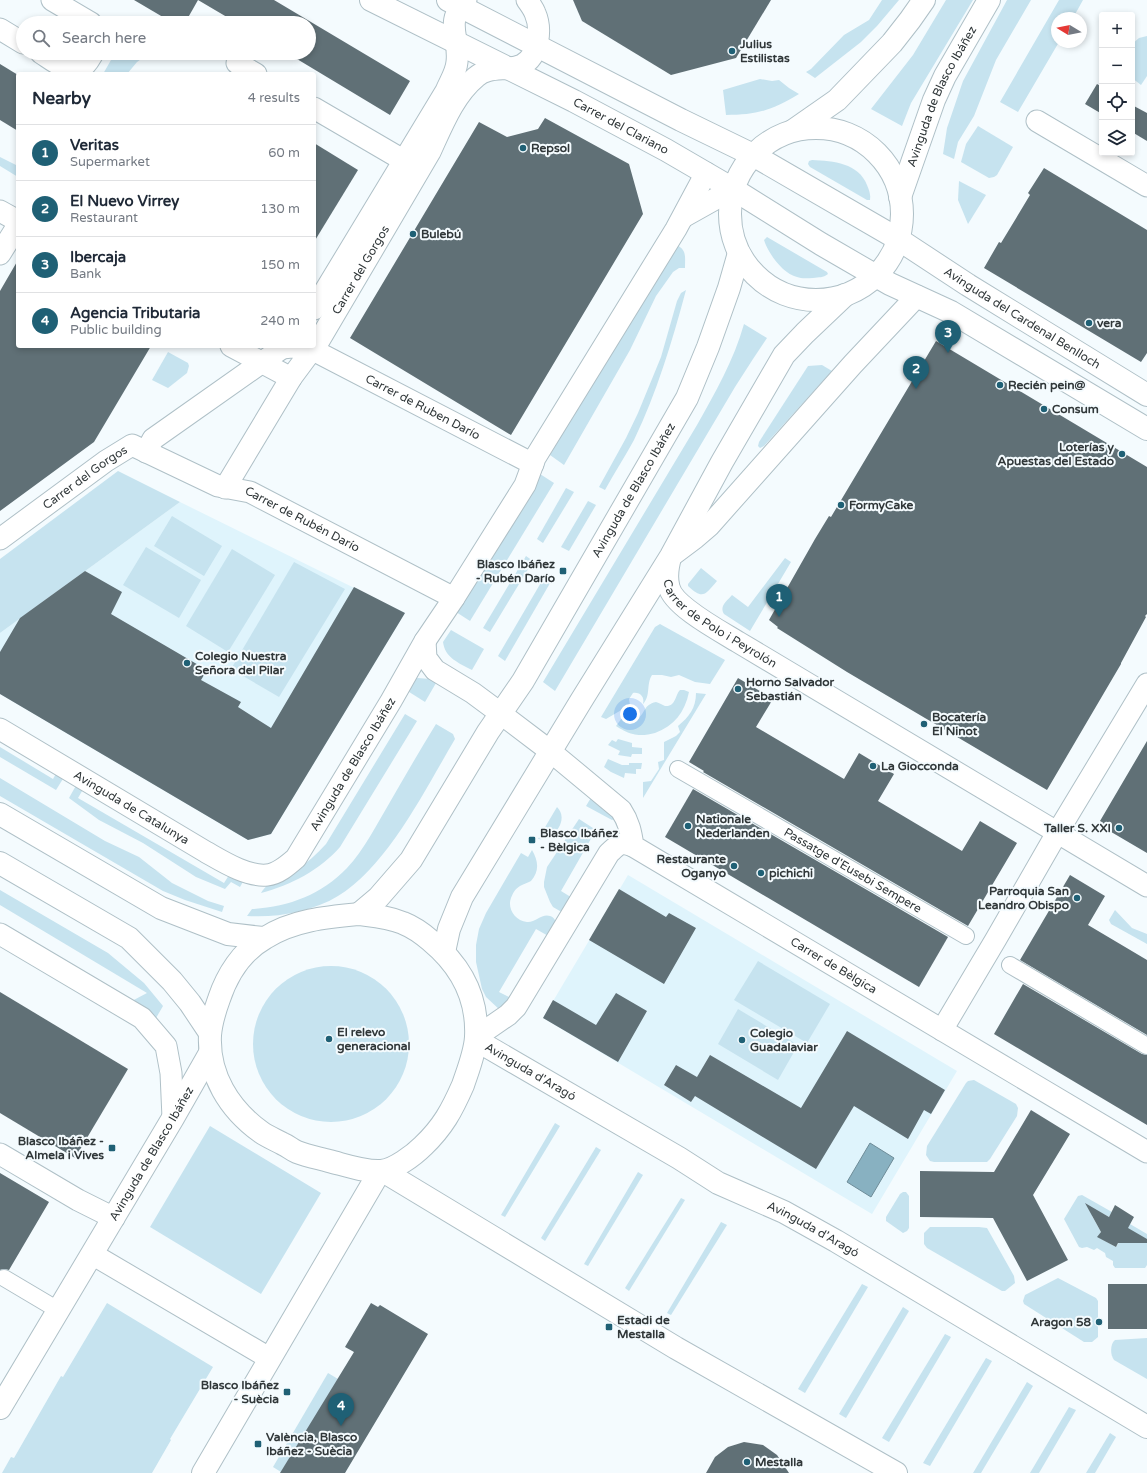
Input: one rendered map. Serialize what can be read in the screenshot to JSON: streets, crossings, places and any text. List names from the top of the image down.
{
  "streets": {
    "main road": [
      "Avinguda de Blasco Ibáñez",
      "Carrer del Clariano",
      "Avinguda del Cardenal Benlloch",
      "Avinguda d'Aragó"
    ],
    "street": [
      "Carrer del Gorgos",
      "Carrer de Ruben Darío",
      "Carrer de Rubén Darío",
      "Carrer de Polo i Peyrolón",
      "Avinguda de Catalunya",
      "Passatge d'Eusebi Sempere",
      "Carrer de Bèlgica"
    ]
  },
  "crossings": [
    ["Avinguda de Blasco Ibáñez", "Carrer del Clariano"],
    ["Avinguda de Blasco Ibáñez", "Avinguda del Cardenal Benlloch"],
    ["Avinguda de Blasco Ibáñez", "Carrer de Ruben Darío"],
    ["Avinguda de Blasco Ibáñez", "Carrer de Rubén Darío"],
    ["Avinguda de Blasco Ibáñez", "Carrer de Polo i Peyrolón"],
    ["Avinguda de Blasco Ibáñez", "Avinguda de Catalunya"],
    ["Carrer del Clariano", "Carrer del Gorgos"],
    ["Carrer del Gorgos", "Carrer de Ruben Darío"],
    ["Carrer del Gorgos", "Carrer de Rubén Darío"]
  ],
  "places": {
    "other": [
      "Julius Estilistas",
      "Repsol",
      "Bulebú",
      "vera",
      "Recién pein@",
      "Consum",
      "Loterías y Apuestas del Estado",
      "FormyCake",
      "Colegio Nuestra Señora del Pilar",
      "Horno Salvador Sebastián",
      "Bocatería El Ninot",
      "La Giocconda",
      "Nationale Nederlanden",
      "Taller S. XXI",
      "Restaurante Oganyo",
      "pichichi",
      "Parroquia San Leandro Obispo",
      "El relevo generacional",
      "Colegio Guadalaviar",
      "Aragon 58",
      "Mestalla"
    ],
    "transit": [
      "Blasco Ibáñez - Rubén Darío",
      "Blasco Ibáñez - Bèlgica",
      "Blasco Ibáñez - Almela i Vives",
      "Estadi de Mestalla",
      "Blasco Ibáñez - Suècia",
      "València, Blasco Ibáñez - Suècia"
    ]
  },
  "north": "left",
  "page": {
    "map_buttons": ["+", "−"],
    "search": "Search here",
    "heading": ["Nearby", "4 results"],
    "list": [
      {
        "mark": "1",
        "name": "Veritas",
        "note": "Supermarket",
        "value": "60 m"
      },
      {
        "mark": "2",
        "name": "El Nuevo Virrey",
        "note": "Restaurant",
        "value": "130 m"
      },
      {
        "mark": "3",
        "name": "Ibercaja",
        "note": "Bank",
        "value": "150 m"
      },
      {
        "mark": "4",
        "name": "Agencia Tributaria",
        "note": "Public building",
        "value": "240 m"
      }
    ],
    "pins": [
      "3",
      "2",
      "1",
      "4"
    ]
  }
}
